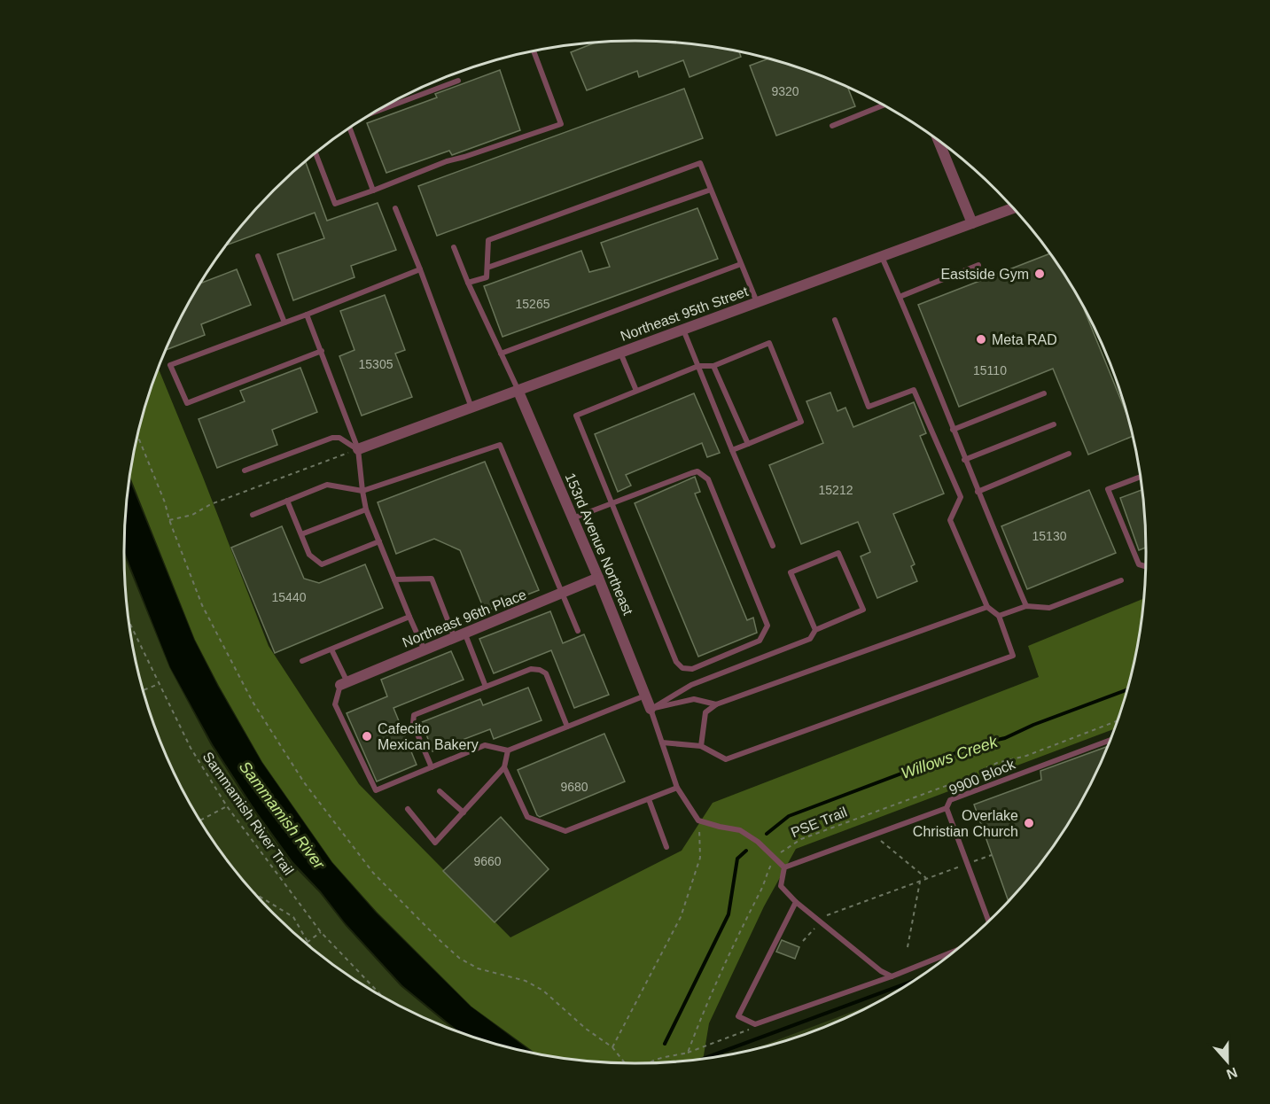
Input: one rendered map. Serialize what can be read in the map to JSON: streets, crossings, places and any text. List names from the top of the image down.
{
  "streets": {
    "street": ["Northeast 95th Street", "153rd Avenue Northeast", "Northeast 96th Place"],
    "lane": ["9900 Block"],
    "path": ["Sammamish River Trail", "PSE Trail"]
  },
  "crossings": [
    ["Northeast 95th Street", "153rd Avenue Northeast"],
    ["153rd Avenue Northeast", "Northeast 96th Place"]
  ],
  "water": ["Willows Creek", "Sammamish River"],
  "places": [
    "Eastside Gym",
    "Meta RAD",
    "Cafecito Mexican Bakery",
    "Overlake Christian Church"
  ],
  "house_numbers": [
    "9320",
    "15265",
    "15305",
    "15110",
    "15212",
    "15130",
    "15440",
    "9680",
    "9660"
  ],
  "north": "bottom"
}
